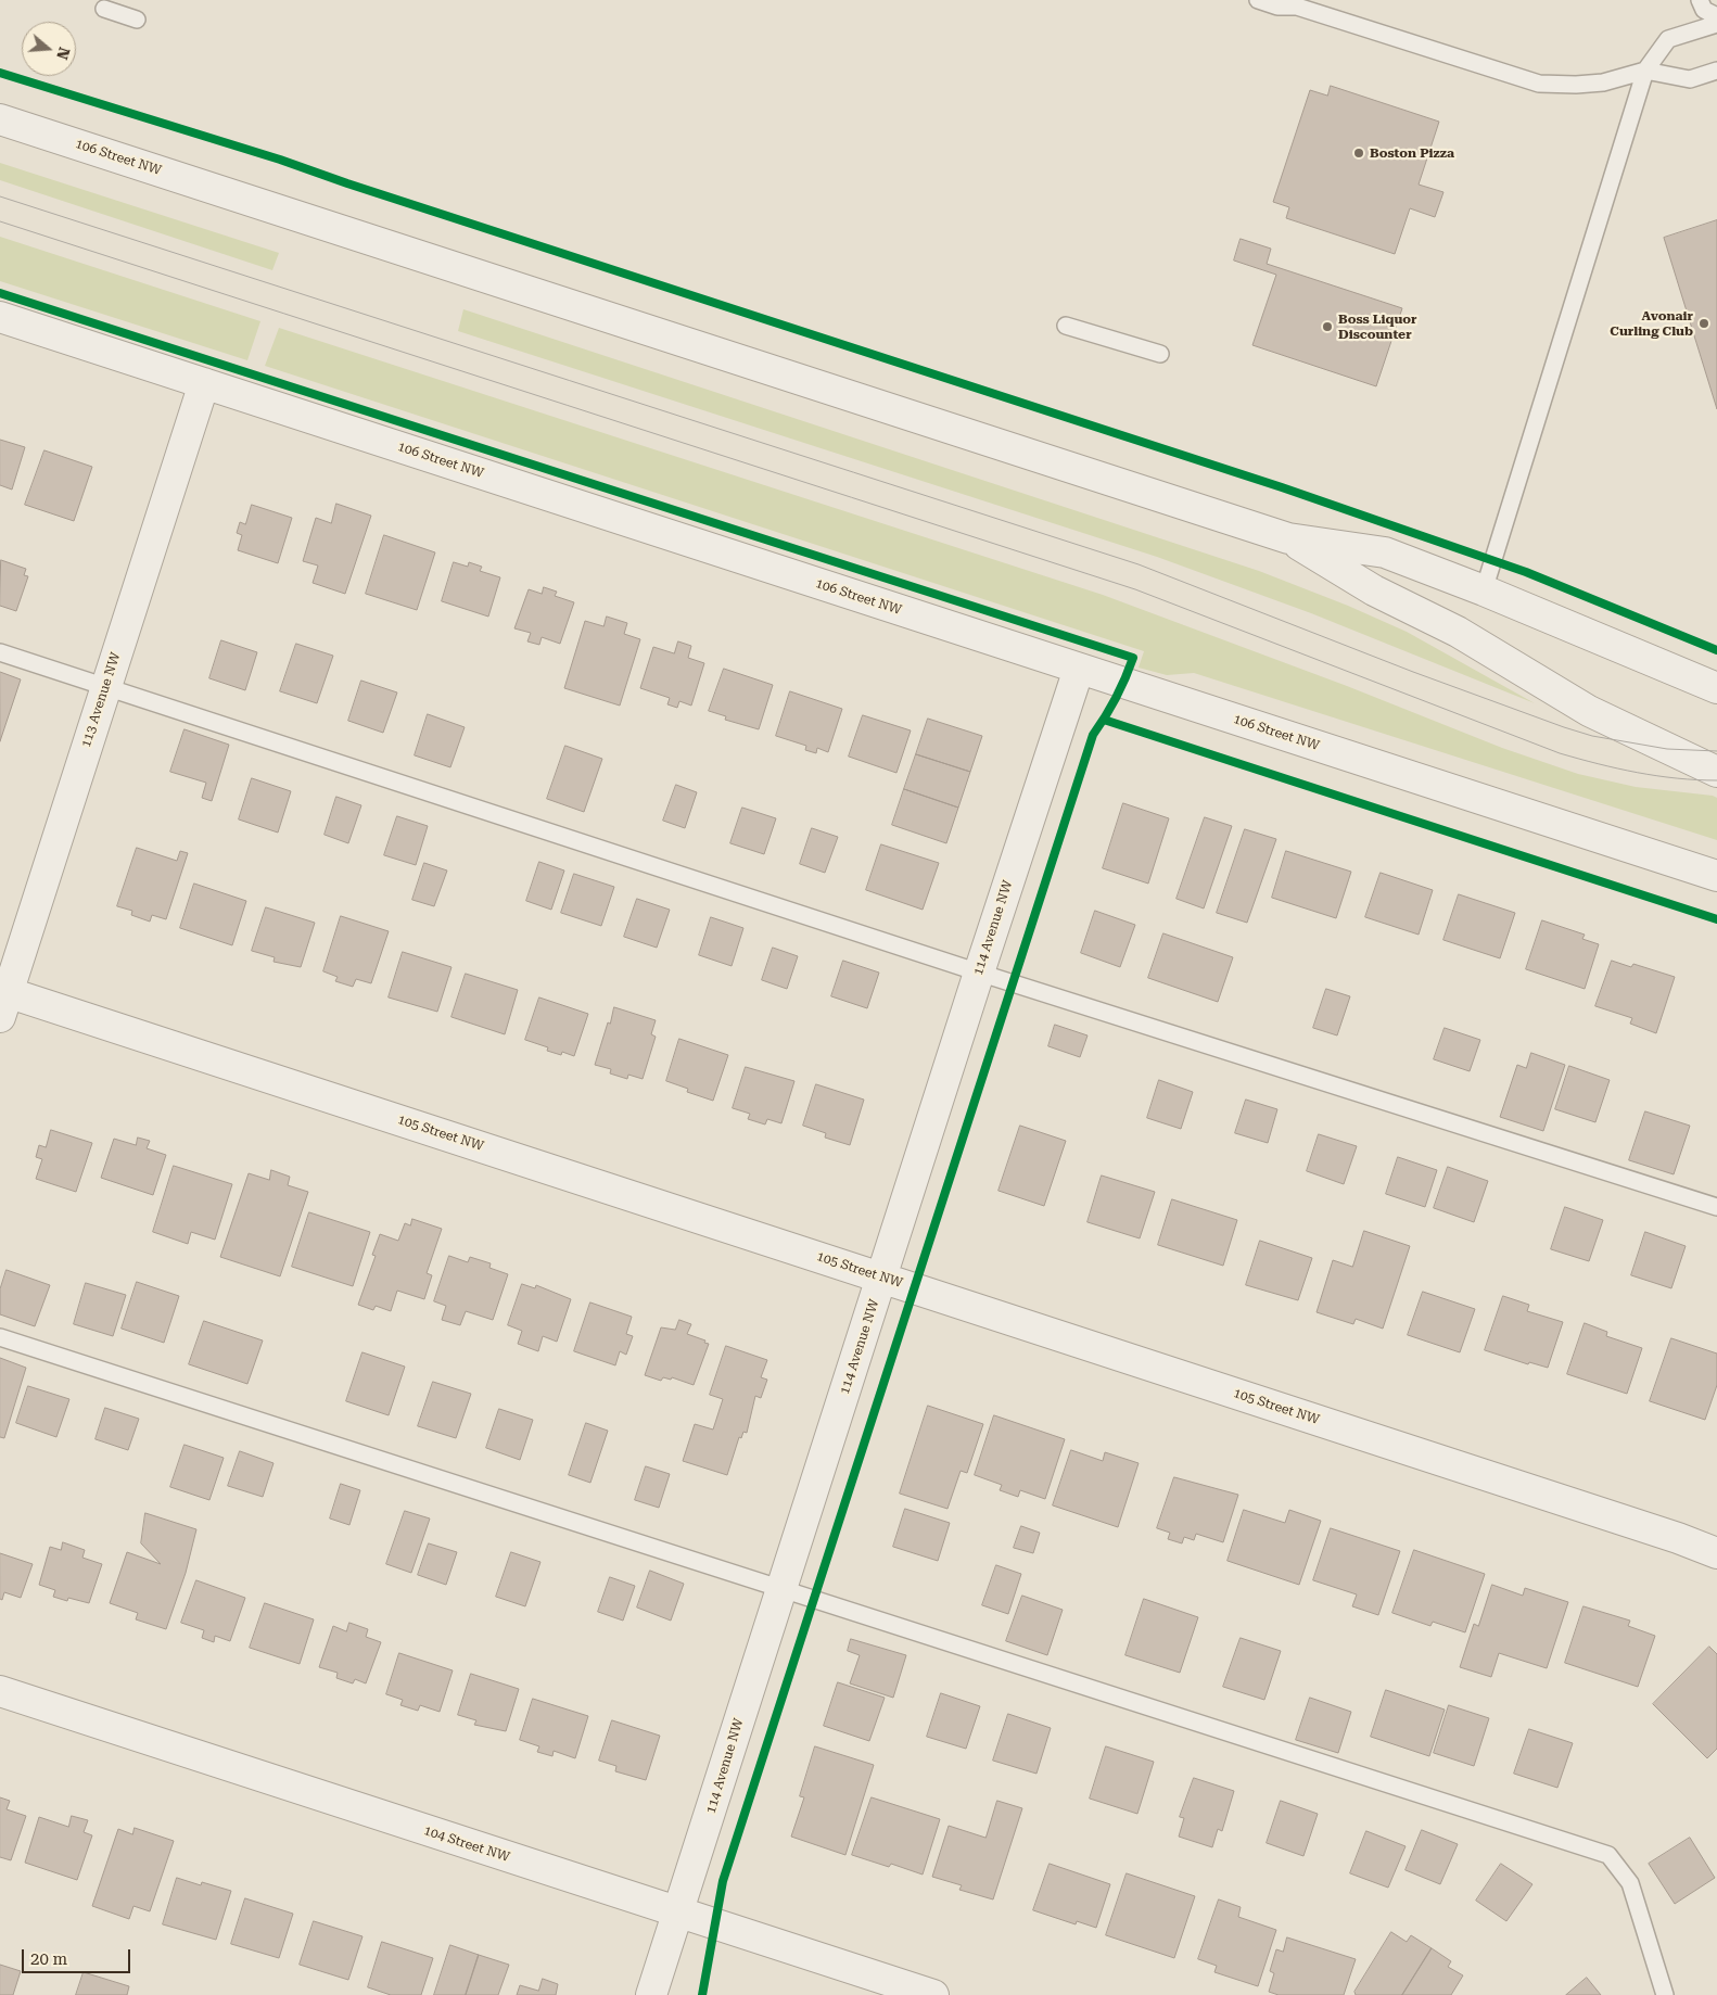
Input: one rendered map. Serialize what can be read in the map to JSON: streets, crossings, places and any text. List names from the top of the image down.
{
  "streets": {
    "street": [
      "106 Street NW",
      "113 Avenue NW",
      "114 Avenue NW",
      "105 Street NW",
      "104 Street NW"
    ]
  },
  "crossings": [
    ["106 Street NW", "113 Avenue NW"],
    ["106 Street NW", "114 Avenue NW"],
    ["113 Avenue NW", "105 Street NW"],
    ["114 Avenue NW", "105 Street NW"],
    ["114 Avenue NW", "104 Street NW"]
  ],
  "places": ["Boston Pizza", "Avonair Curling Club", "Boss Liquor Discounter"],
  "scale_bar": "20 m",
  "north": "right"
}
